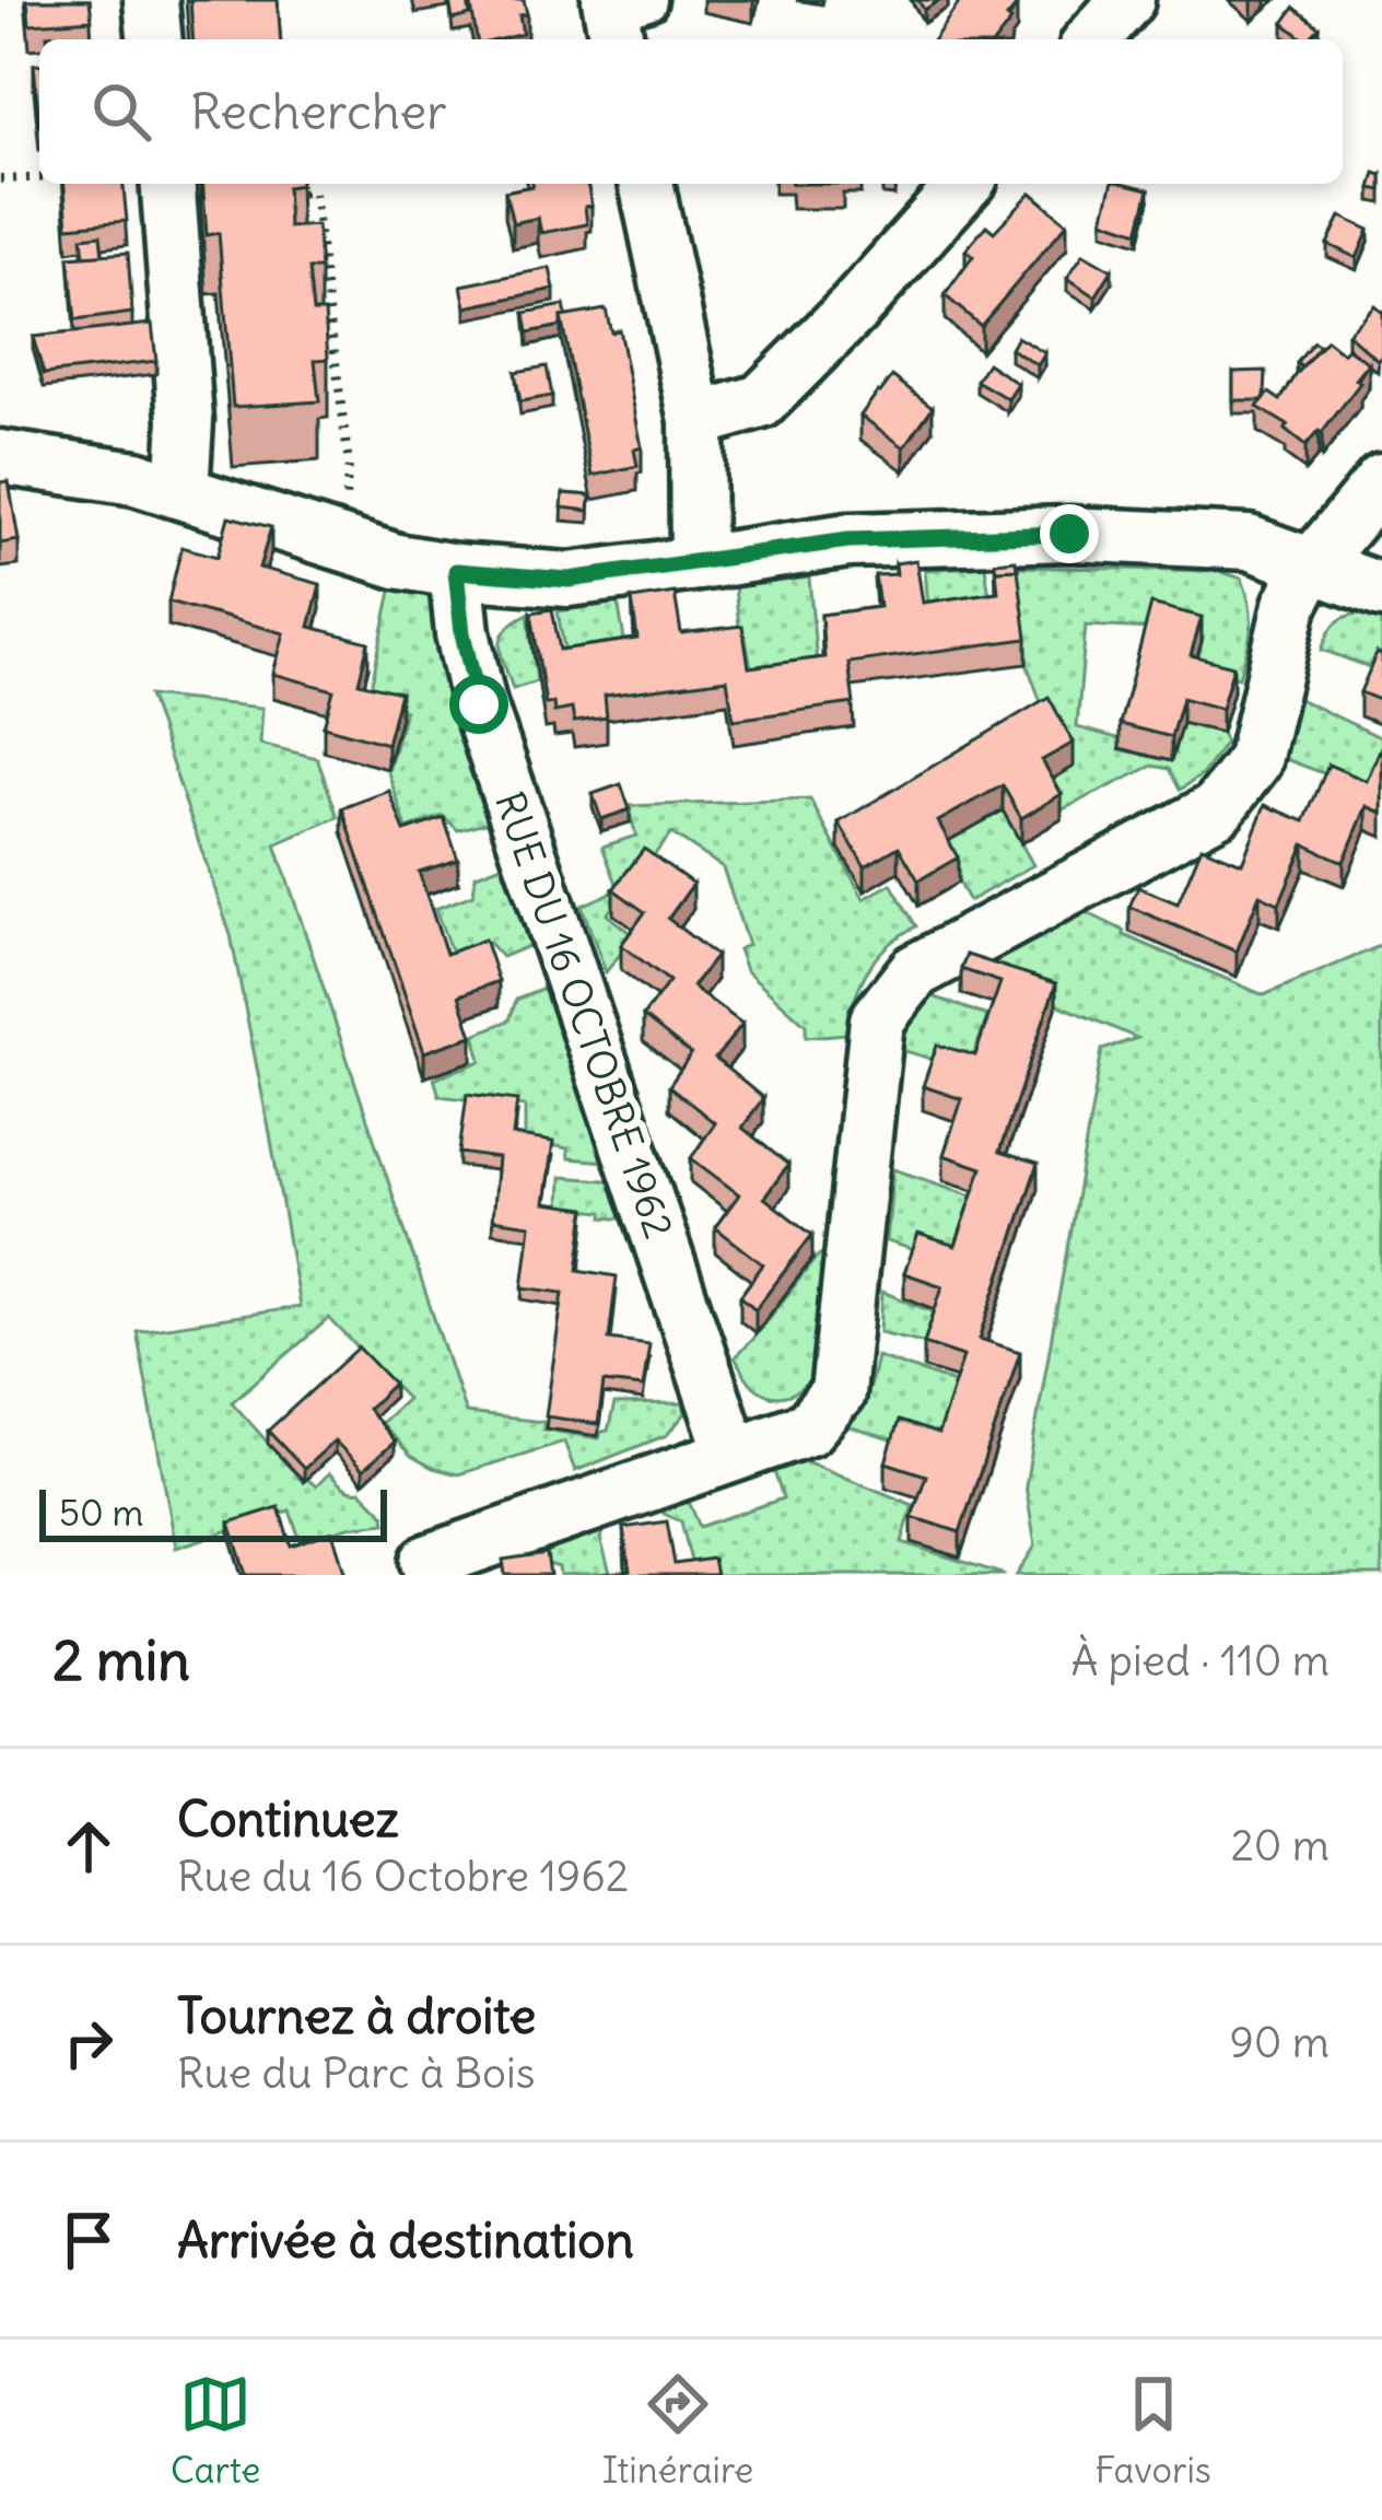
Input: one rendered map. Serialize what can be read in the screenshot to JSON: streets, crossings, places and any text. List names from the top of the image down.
{
  "streets": {
    "street": ["RUE DU 16 OCTOBRE 1962"]
  },
  "scale_bar": "50 m",
  "page": {
    "search": "Rechercher",
    "scale": "50 m",
    "heading": ["2 min", "À pied · 110 m"],
    "list": [
      ["Continuez", "Rue du 16 Octobre 1962", "20 m"],
      ["Tournez à droite", "Rue du Parc à Bois", "90 m"],
      "Arrivée à destination"
    ],
    "nav": ["Carte", "Itinéraire", "Favoris"]
  }
}
